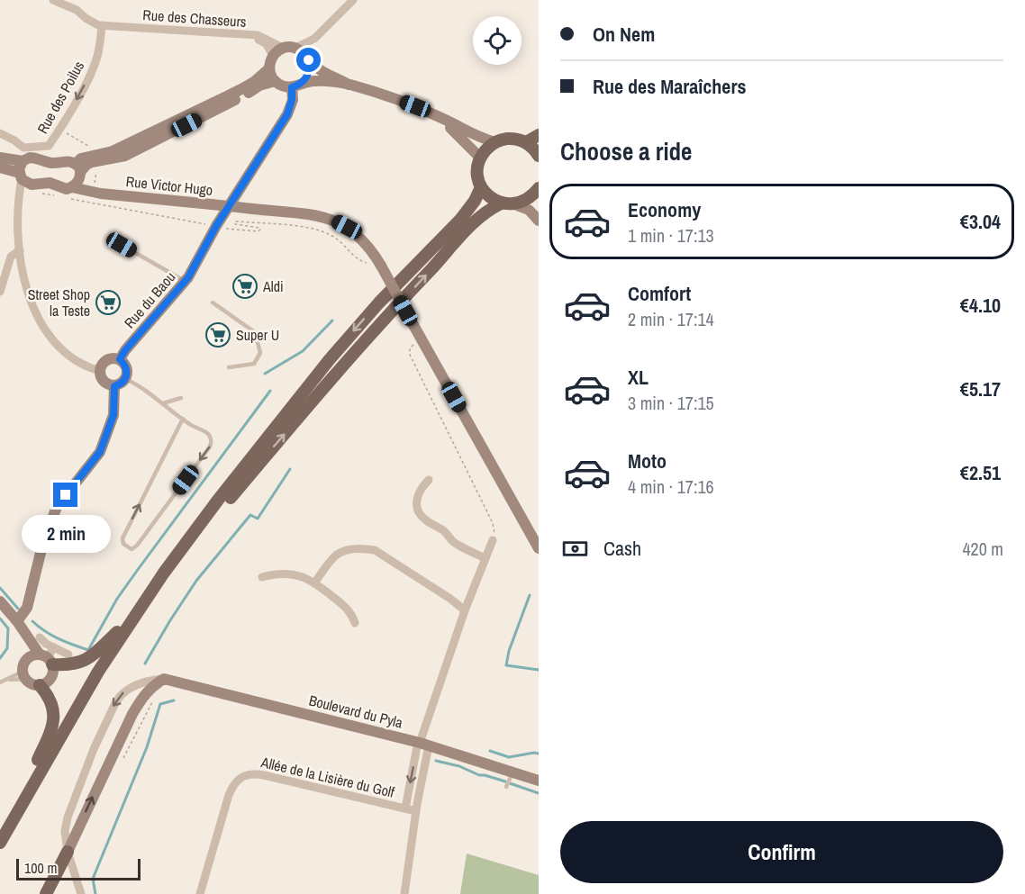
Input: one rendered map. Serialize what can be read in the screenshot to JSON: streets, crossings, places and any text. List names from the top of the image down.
{
  "streets": {
    "street": [
      "Rue des Chasseurs",
      "Rue des Poilus",
      "Rue Victor Hugo",
      "Rue du Baou",
      "Boulevard du Pyla",
      "Allée de la Lisière du Golf"
    ]
  },
  "crossings": [
    ["Rue des Chasseurs", "Rue des Poilus"],
    ["Rue des Chasseurs", "Rue Victor Hugo"],
    ["Rue des Chasseurs", "Rue du Baou"],
    ["Rue Victor Hugo", "Rue du Baou"],
    ["Boulevard du Pyla", "Allée de la Lisière du Golf"]
  ],
  "places": {
    "supermarket": ["Aldi", "Street Shop la Teste", "Super U"]
  },
  "scale_bar": "100 m",
  "page": {
    "banner": ["On Nem", "Rue des Maraîchers"],
    "heading": "Choose a ride",
    "list": [
      {
        "name": "Economy",
        "note": "1 min · 17:13",
        "value": "€3.04"
      },
      {
        "name": "Comfort",
        "note": "2 min · 17:14",
        "value": "€4.10"
      },
      {
        "name": "XL",
        "note": "3 min · 17:15",
        "value": "€5.17"
      },
      {
        "name": "Moto",
        "note": "4 min · 17:16",
        "value": "€2.51"
      }
    ],
    "bubble": "2 min",
    "pay": ["Cash", "420 m"],
    "buttons": "Confirm",
    "scale": "100 m"
  }
}
